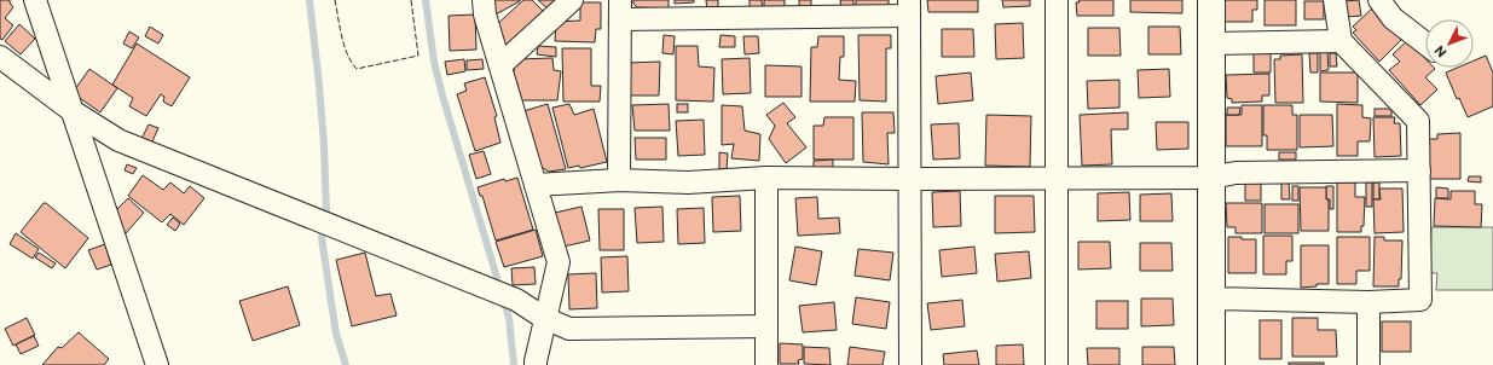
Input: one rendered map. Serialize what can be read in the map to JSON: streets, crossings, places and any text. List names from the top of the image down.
{
  "north": "bottom left"
}
